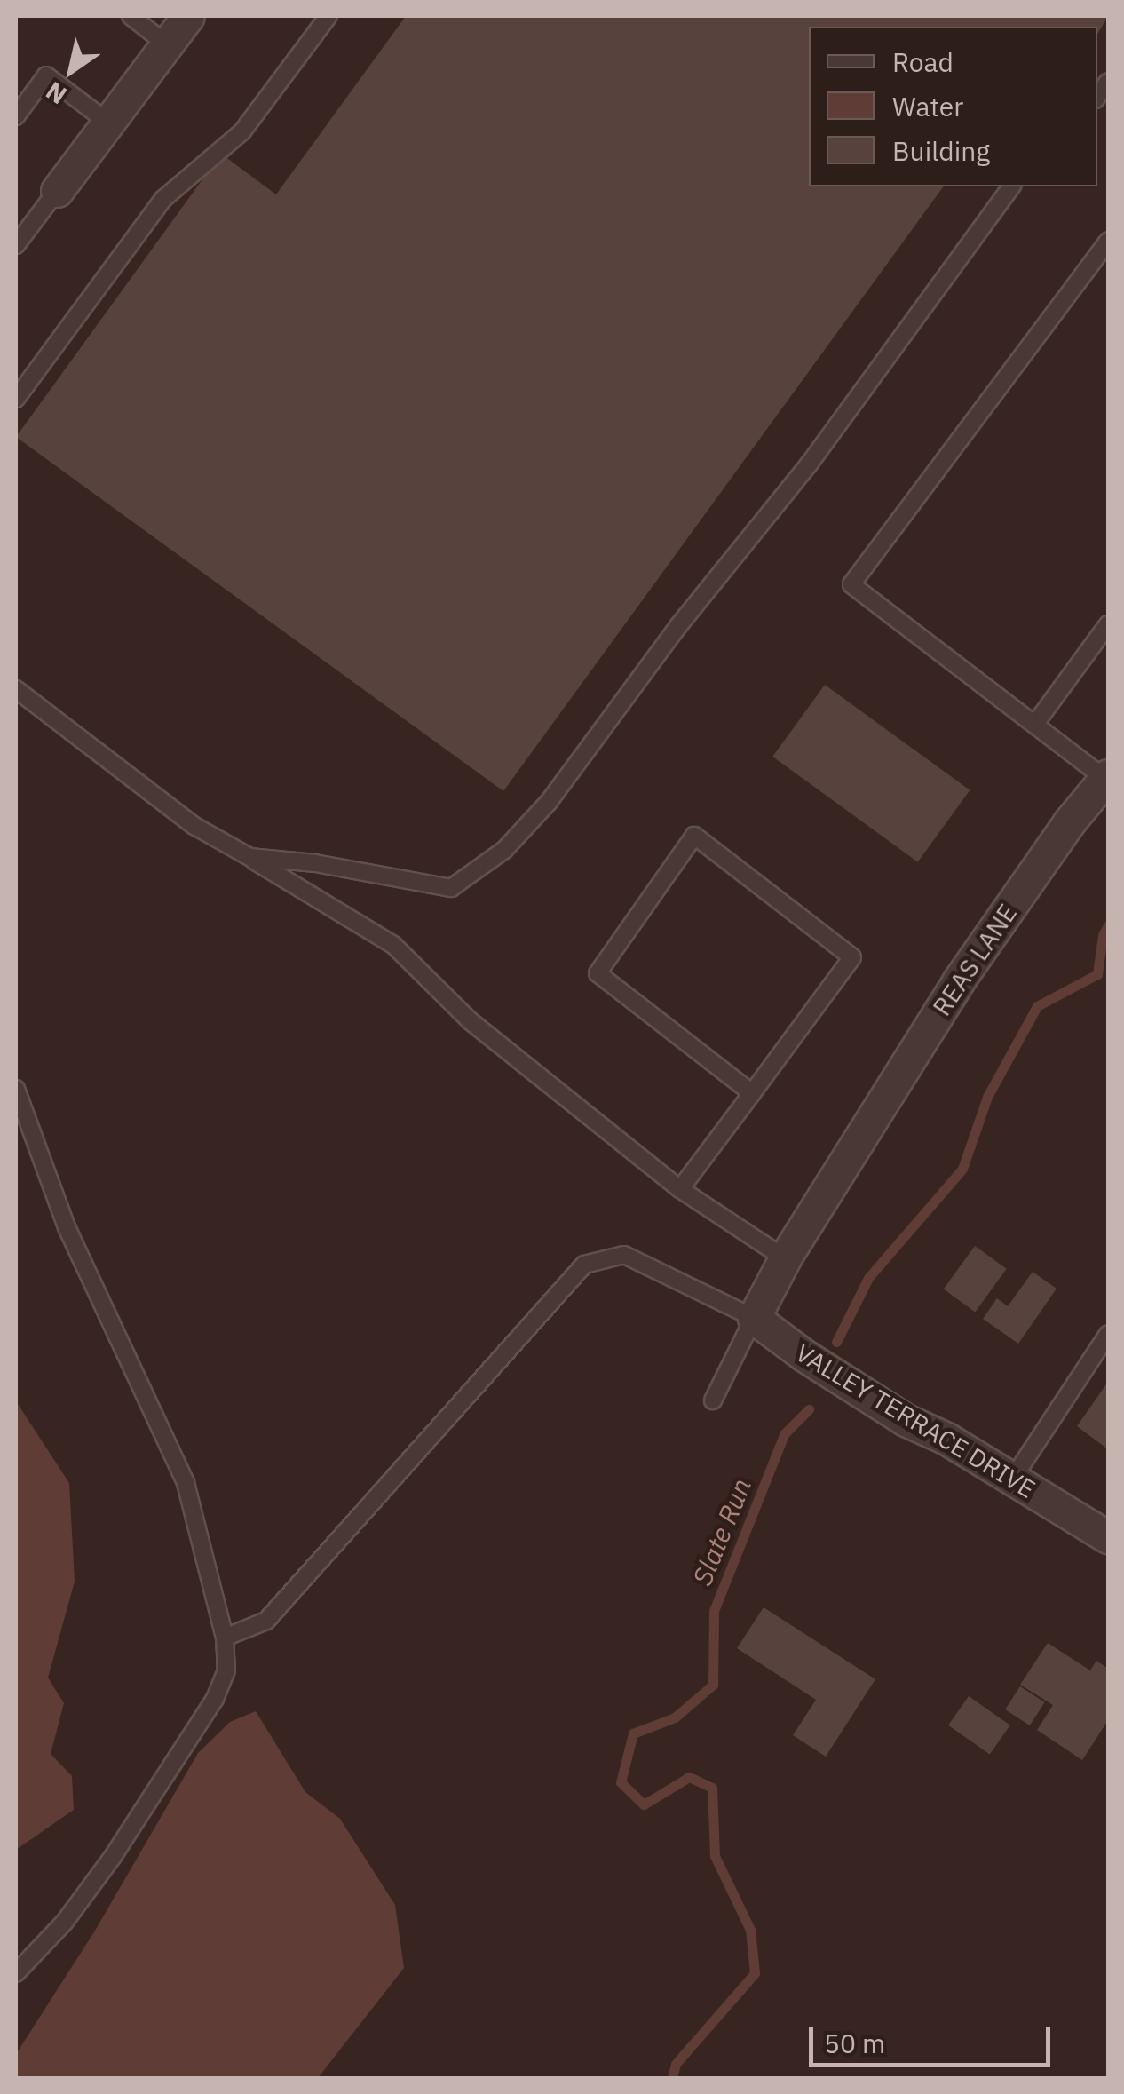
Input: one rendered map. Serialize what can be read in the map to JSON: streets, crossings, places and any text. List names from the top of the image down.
{
  "streets": {
    "street": ["REAS LANE", "VALLEY TERRACE DRIVE"]
  },
  "water": ["Slate Run"],
  "legend": ["Road", "Water", "Building"],
  "scale_bar": "50 m",
  "north": "bottom left"
}
